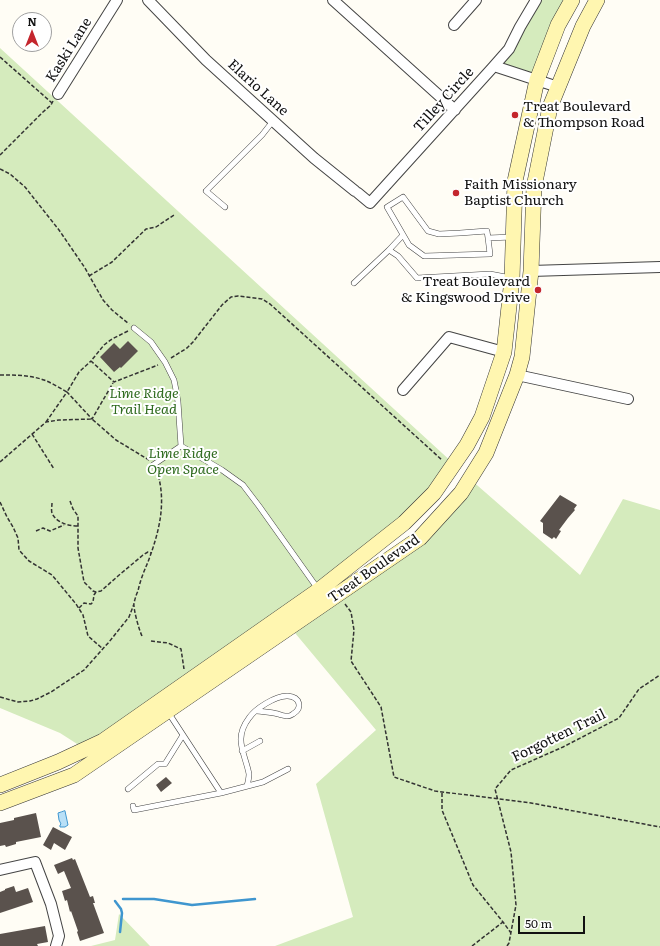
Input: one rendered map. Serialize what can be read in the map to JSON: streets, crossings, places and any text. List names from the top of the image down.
{
  "streets": {
    "main road": ["Treat Boulevard"],
    "street": ["Kaski Lane", "Elario Lane", "Tilley Circle"],
    "path": ["Forgotten Trail"]
  },
  "crossings": [
    ["Elario Lane", "Tilley Circle"],
    ["Tilley Circle", "Treat Boulevard"]
  ],
  "parks": ["Lime Ridge Trail Head", "Lime Ridge Open Space"],
  "places": ["Treat Boulevard & Thompson Road", "Faith Missionary Baptist Church", "Treat Boulevard & Kingswood Drive"],
  "scale_bar": "50 m",
  "north": "top"
}
